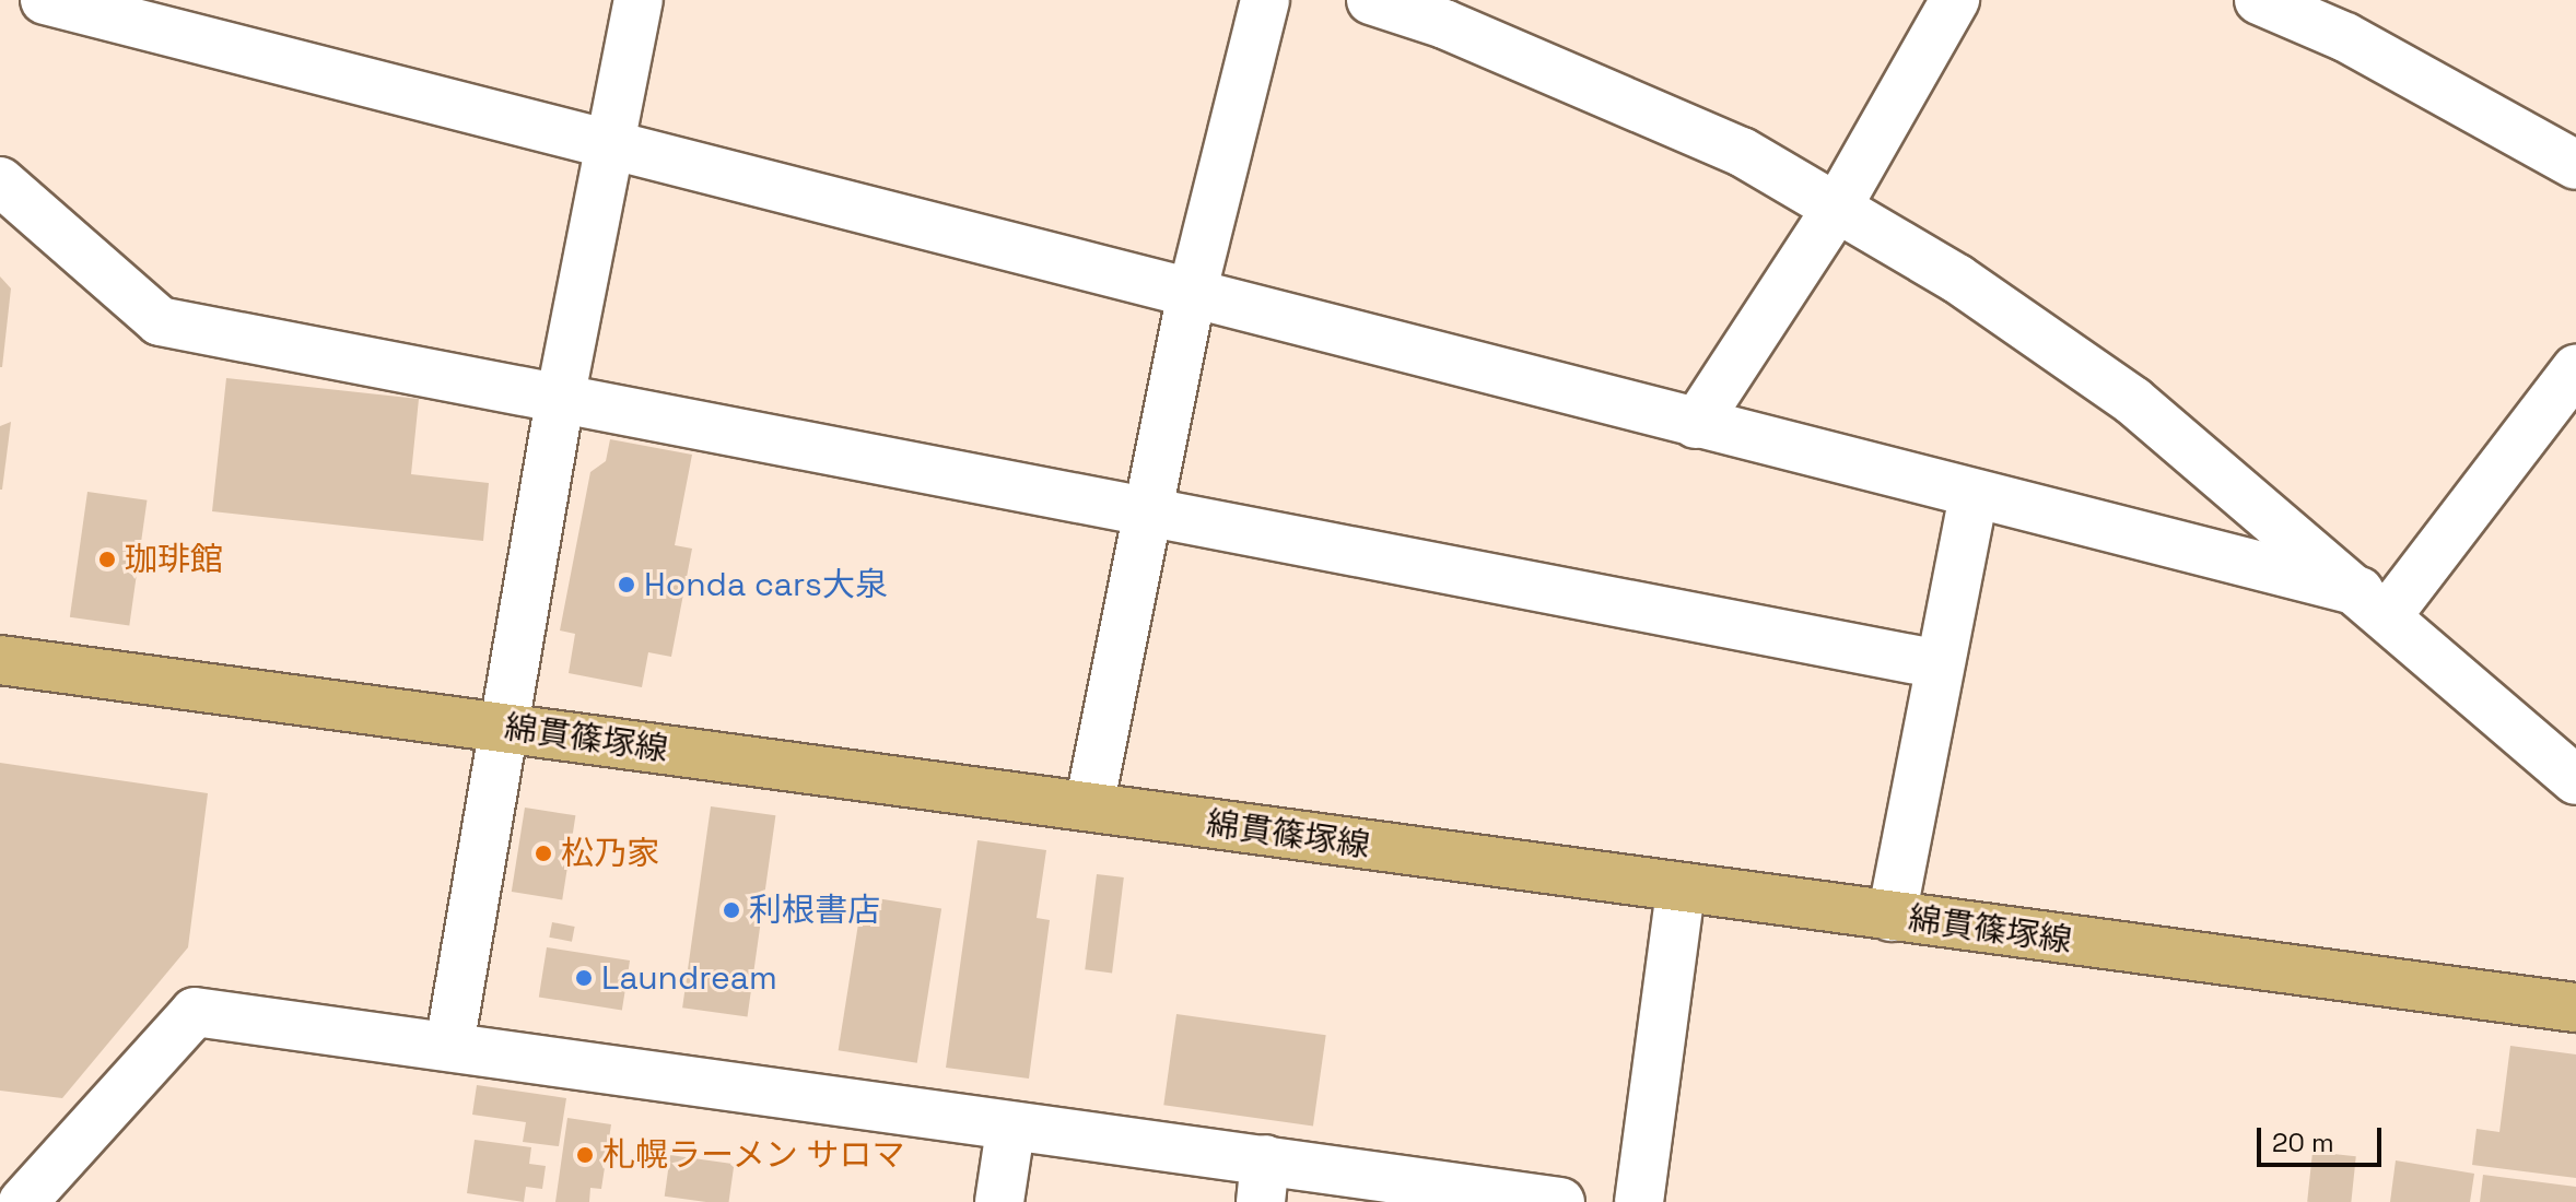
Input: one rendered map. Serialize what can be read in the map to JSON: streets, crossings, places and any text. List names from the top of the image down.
{
  "streets": {
    "main road": ["綿貫篠塚線"]
  },
  "places": [
    "珈琲館",
    "Honda cars大泉",
    "松乃家",
    "利根書店",
    "Laundream",
    "札幌ラーメン サロマ"
  ],
  "scale_bar": "20 m"
}
